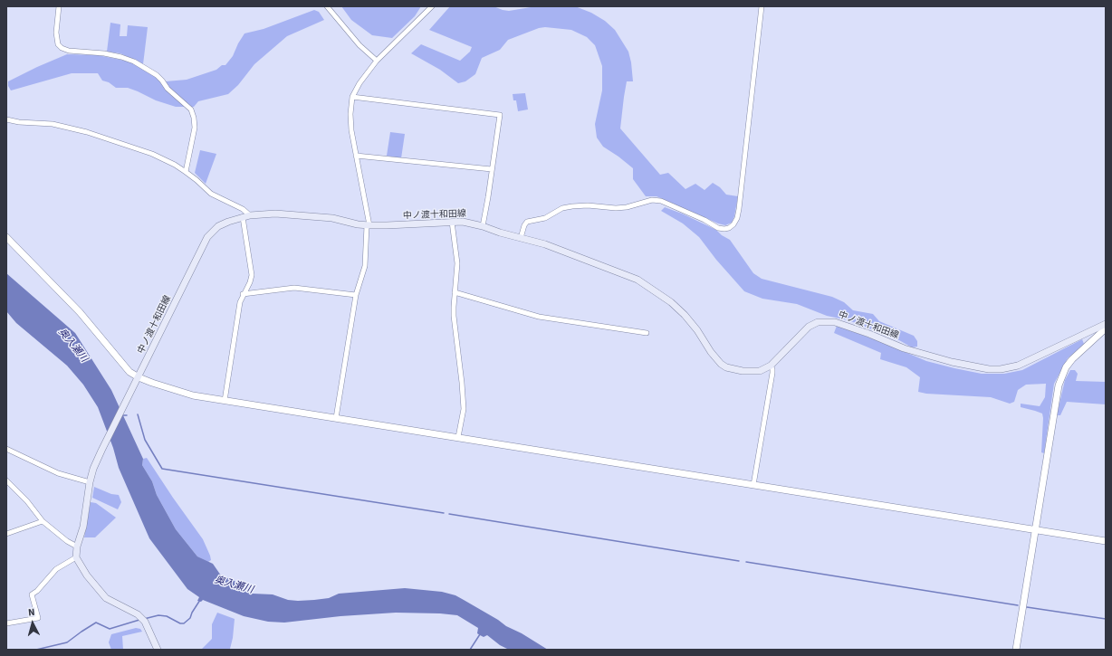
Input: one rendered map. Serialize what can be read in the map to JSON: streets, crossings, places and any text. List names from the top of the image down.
{
  "streets": {
    "main road": ["中ノ渡十和田線"]
  },
  "water": ["奥入瀬川"],
  "north": "top"
}
